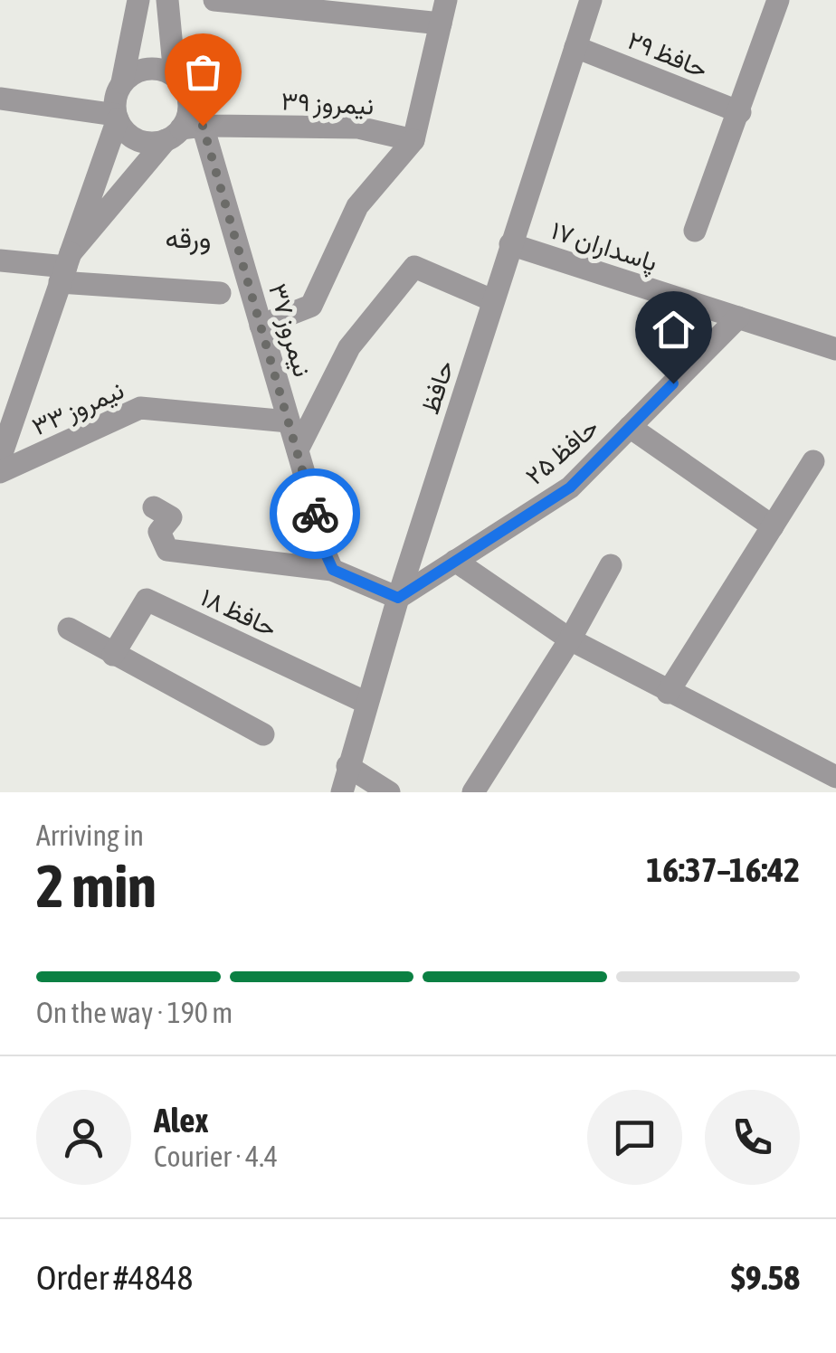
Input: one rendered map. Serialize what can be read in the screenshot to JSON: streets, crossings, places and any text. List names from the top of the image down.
{
  "streets": {
    "street": [
      "حافظ ۲۹",
      "نیمروز ۳۹",
      "پاسداران ۱۷",
      "نیمروز ۳۷",
      "حافظ",
      "نیمروز ۳۳",
      "حافظ ۲۵",
      "حافظ ۱۸"
    ]
  },
  "crossings": [
    ["حافظ ۲۹", "حافظ"],
    ["نیمروز ۳۹", "نیمروز ۳۷"],
    ["پاسداران ۱۷", "حافظ"],
    ["پاسداران ۱۷", "حافظ ۲۵"],
    ["نیمروز ۳۷", "نیمروز ۳۳"],
    ["حافظ", "حافظ ۲۵"],
    ["حافظ", "حافظ ۱۸"]
  ],
  "districts": ["ورقه"],
  "page": {
    "heading": ["2 min", "Arriving in", "16:37–16:42"],
    "panel": [
      "Alex",
      "Courier · 4.4",
      "Order #4848",
      "$9.58"
    ],
    "bar": "On the way · 190 m"
  }
}
